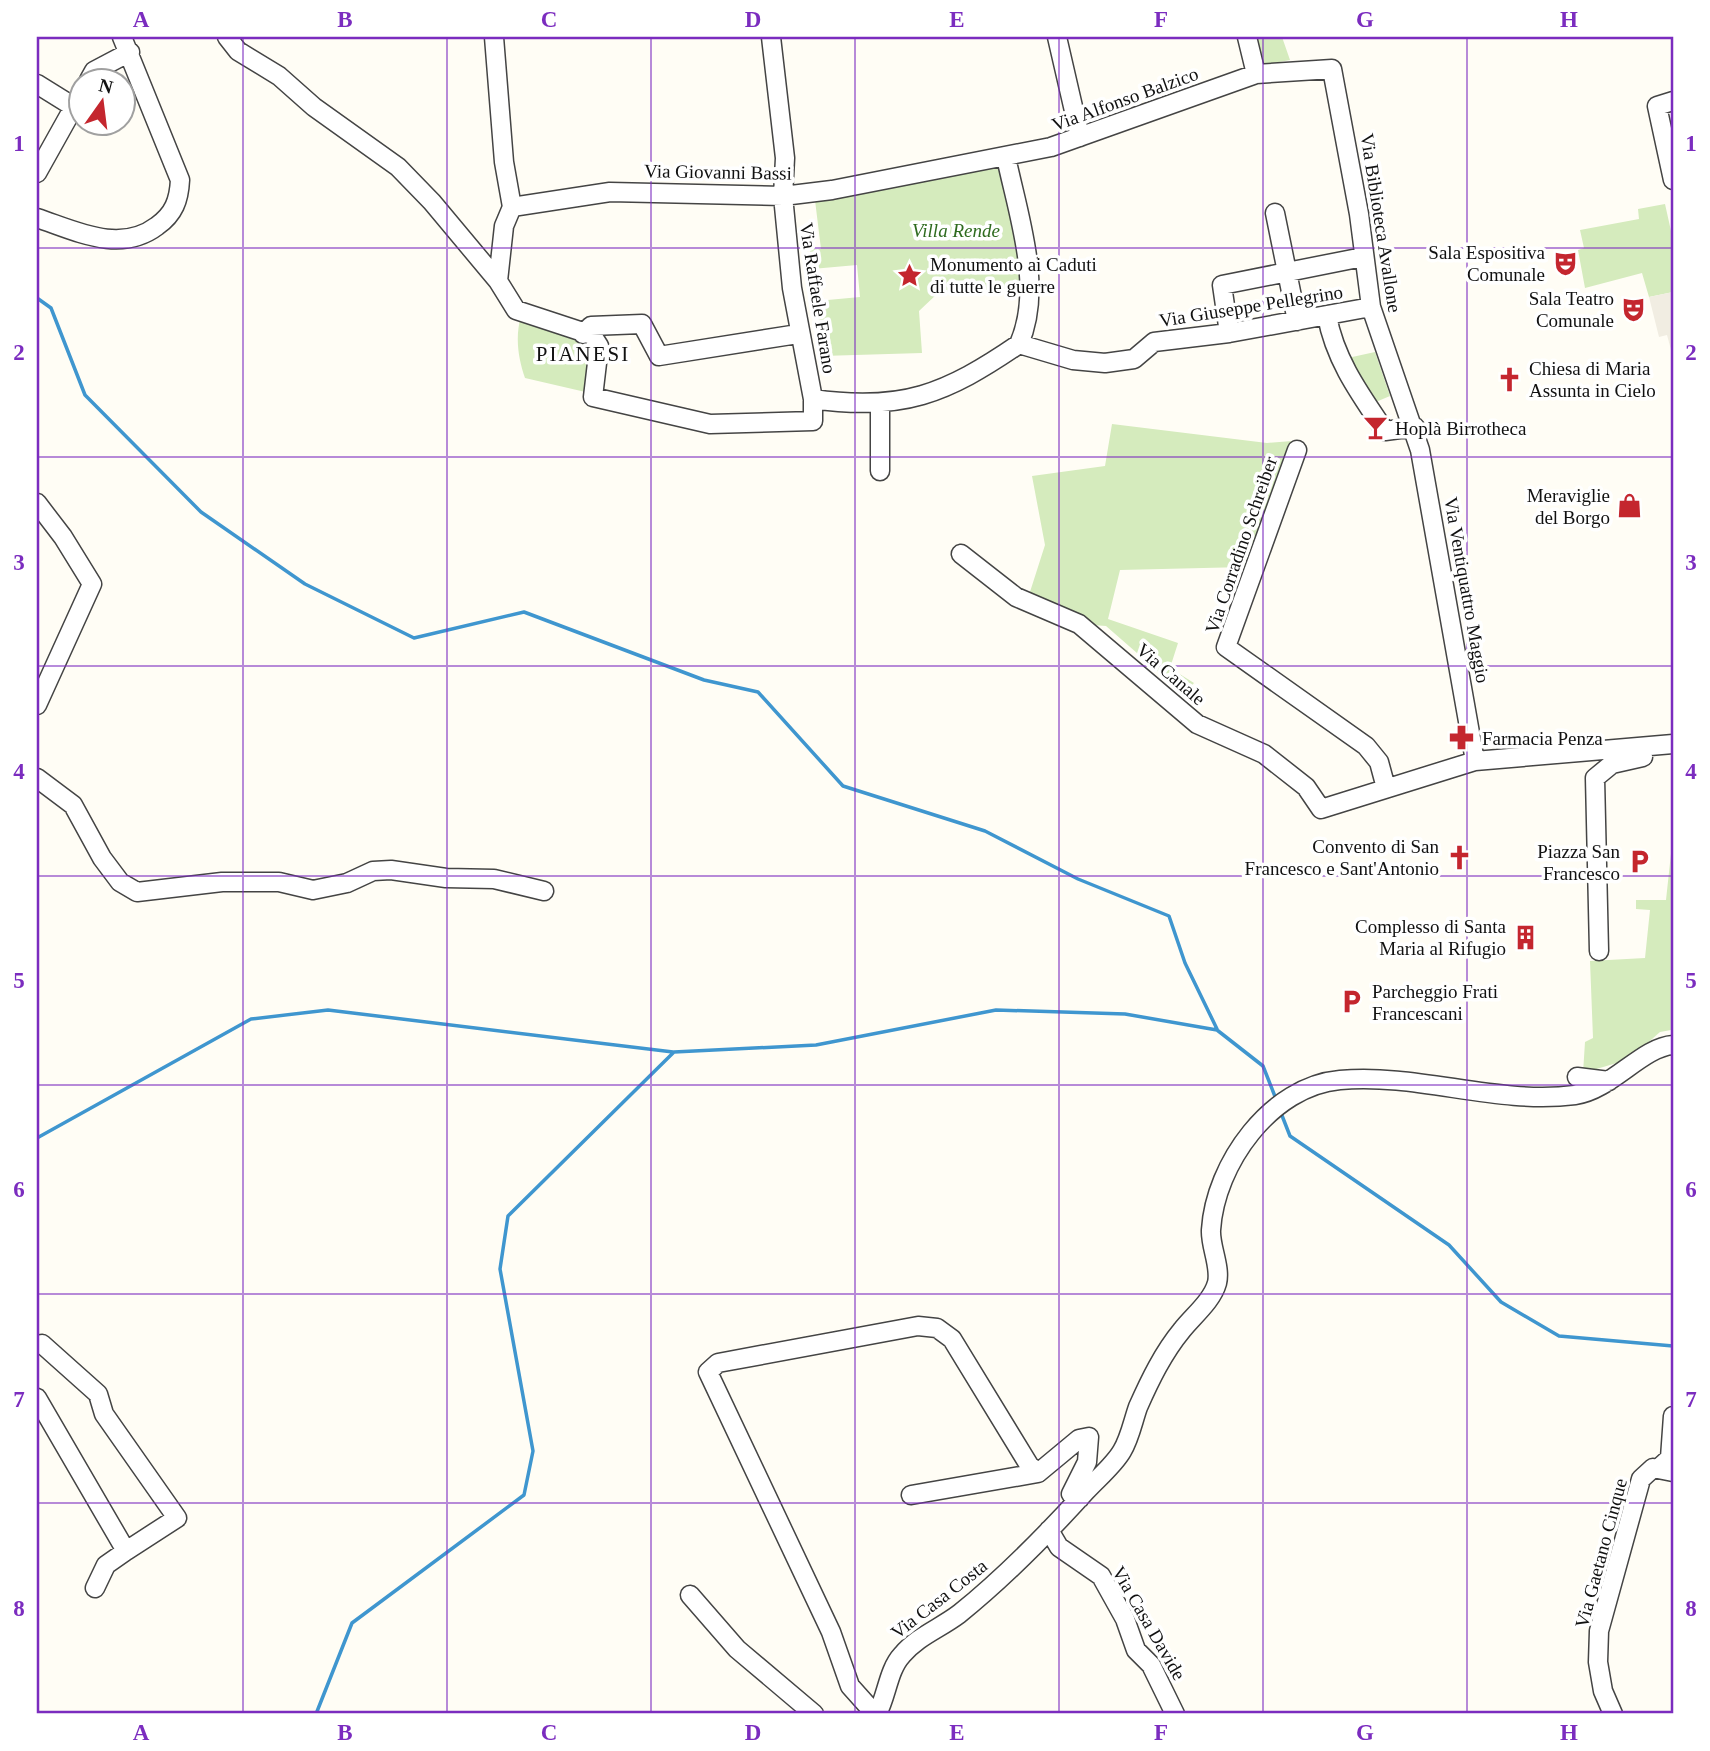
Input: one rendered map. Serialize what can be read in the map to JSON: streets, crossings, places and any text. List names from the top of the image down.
{
  "streets": {
    "street": [
      "Via Alfonso Balzico",
      "Via Giovanni Bassi",
      "Via Biblioteca Avallone",
      "Via Raffaele Farano",
      "Via Giuseppe Pellegrino",
      "Via Corradino Schreiber",
      "Via Ventiquattro Maggio",
      "Via Canale",
      "Via Gaetano Cinque",
      "Via Casa Costa",
      "Via Casa Davide"
    ]
  },
  "crossings": [
    ["Via Alfonso Balzico", "Via Giovanni Bassi"],
    ["Via Alfonso Balzico", "Via Biblioteca Avallone"],
    ["Via Giovanni Bassi", "Via Raffaele Farano"],
    ["Via Biblioteca Avallone", "Via Giuseppe Pellegrino"],
    ["Via Biblioteca Avallone", "Via Ventiquattro Maggio"],
    ["Via Corradino Schreiber", "Via Canale"],
    ["Via Ventiquattro Maggio", "Via Canale"],
    ["Via Casa Costa", "Via Casa Davide"]
  ],
  "districts": ["PIANESI"],
  "parks": ["Villa Rende"],
  "places": {
    "theatre": ["Sala Espositiva Comunale", "Sala Teatro Comunale"],
    "place": ["Monumento ai Caduti di tutte le guerre"],
    "church": ["Chiesa di Maria Assunta in Cielo", "Convento di San Francesco e Sant'Antonio"],
    "bar": ["Hoplà Birrotheca"],
    "shop": ["Meraviglie del Borgo"],
    "pharmacy": ["Farmacia Penza"],
    "parking": ["Piazza San Francesco", "Parcheggio Frati Francescani"],
    "building": ["Complesso di Santa Maria al Rifugio"]
  },
  "north": "top",
  "grid": {
    "columns": [
      "A",
      "B",
      "C",
      "D",
      "E",
      "F",
      "G",
      "H"
    ],
    "rows": [
      "1",
      "2",
      "3",
      "4",
      "5",
      "6",
      "7",
      "8"
    ]
  }
}
